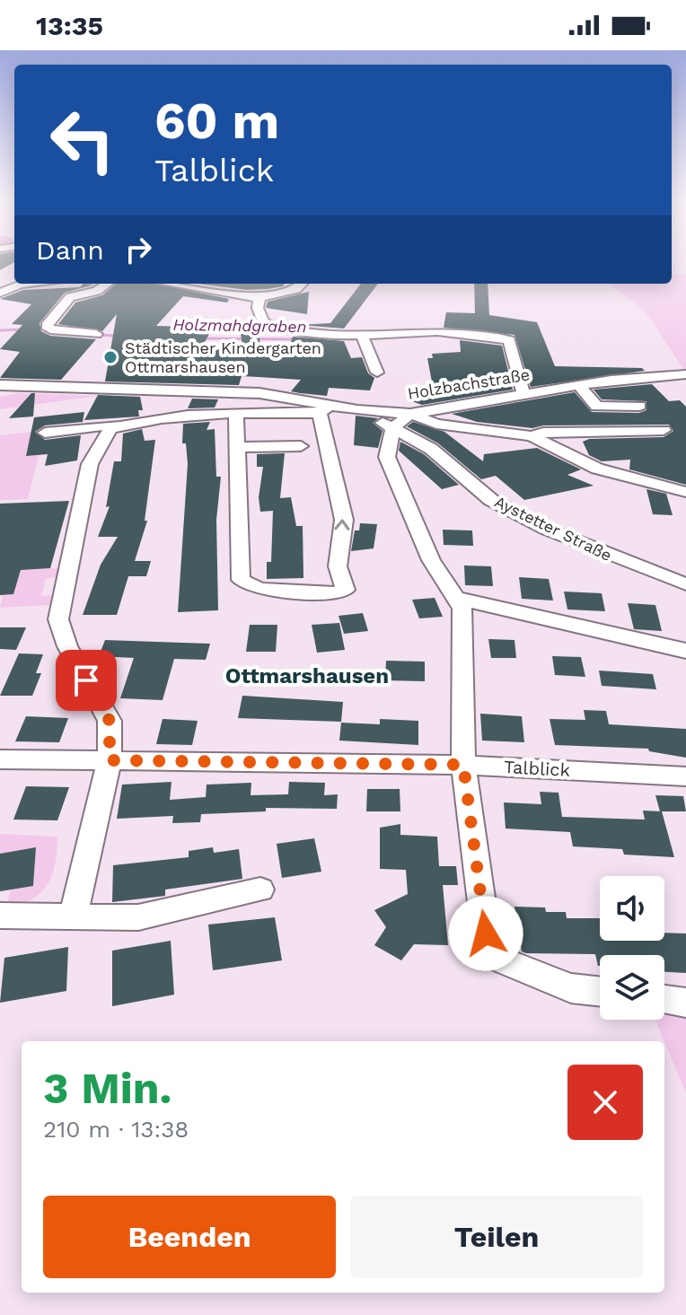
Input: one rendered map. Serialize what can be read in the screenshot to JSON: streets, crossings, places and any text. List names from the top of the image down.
{
  "streets": {
    "street": ["Holzbachstraße", "Aystetter Straße", "Talblick"]
  },
  "crossings": [
    ["Holzbachstraße", "Aystetter Straße"]
  ],
  "districts": ["Ottmarshausen"],
  "water": ["Holzmahdgraben"],
  "places": ["Städtischer Kindergarten Ottmarshausen"],
  "page": {
    "status": "13:35",
    "turn": ["60 m", "Talblick"],
    "then": "Dann",
    "heading": ["3 Min.", "210 m · 13:38"],
    "buttons": ["Beenden", "Teilen"]
  }
}
